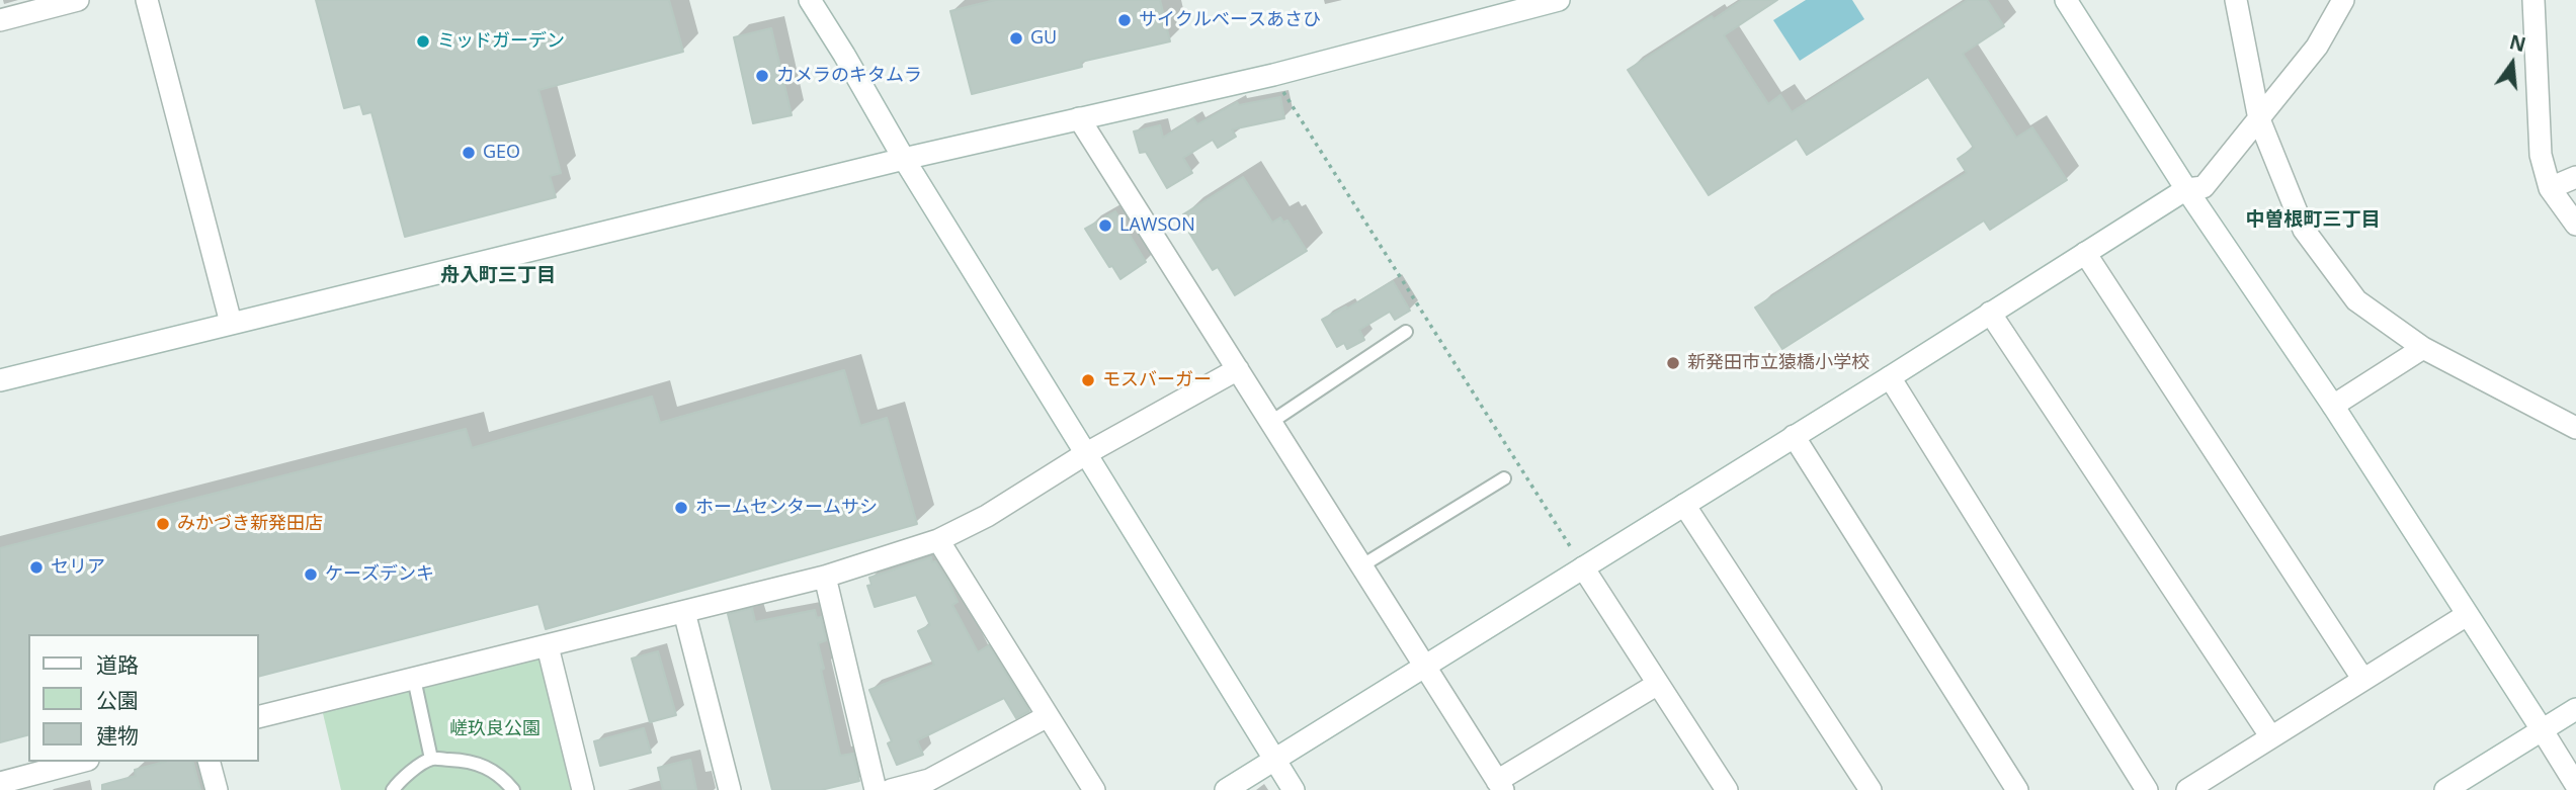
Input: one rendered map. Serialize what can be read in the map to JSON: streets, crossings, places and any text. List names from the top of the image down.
{
  "districts": ["中曽根町三丁目", "舟入町三丁目"],
  "parks": ["嵯玖良公園"],
  "places": [
    "サイクルベースあさひ",
    "GU",
    "ミッドガーデン",
    "カメラのキタムラ",
    "GEO",
    "LAWSON",
    "新発田市立猿橋小学校",
    "モスバーガー",
    "ホームセンタームサシ",
    "みかづき新発田店",
    "セリア",
    "ケーズデンキ"
  ],
  "legend": ["道路", "公園", "建物"],
  "north": "top"
}
